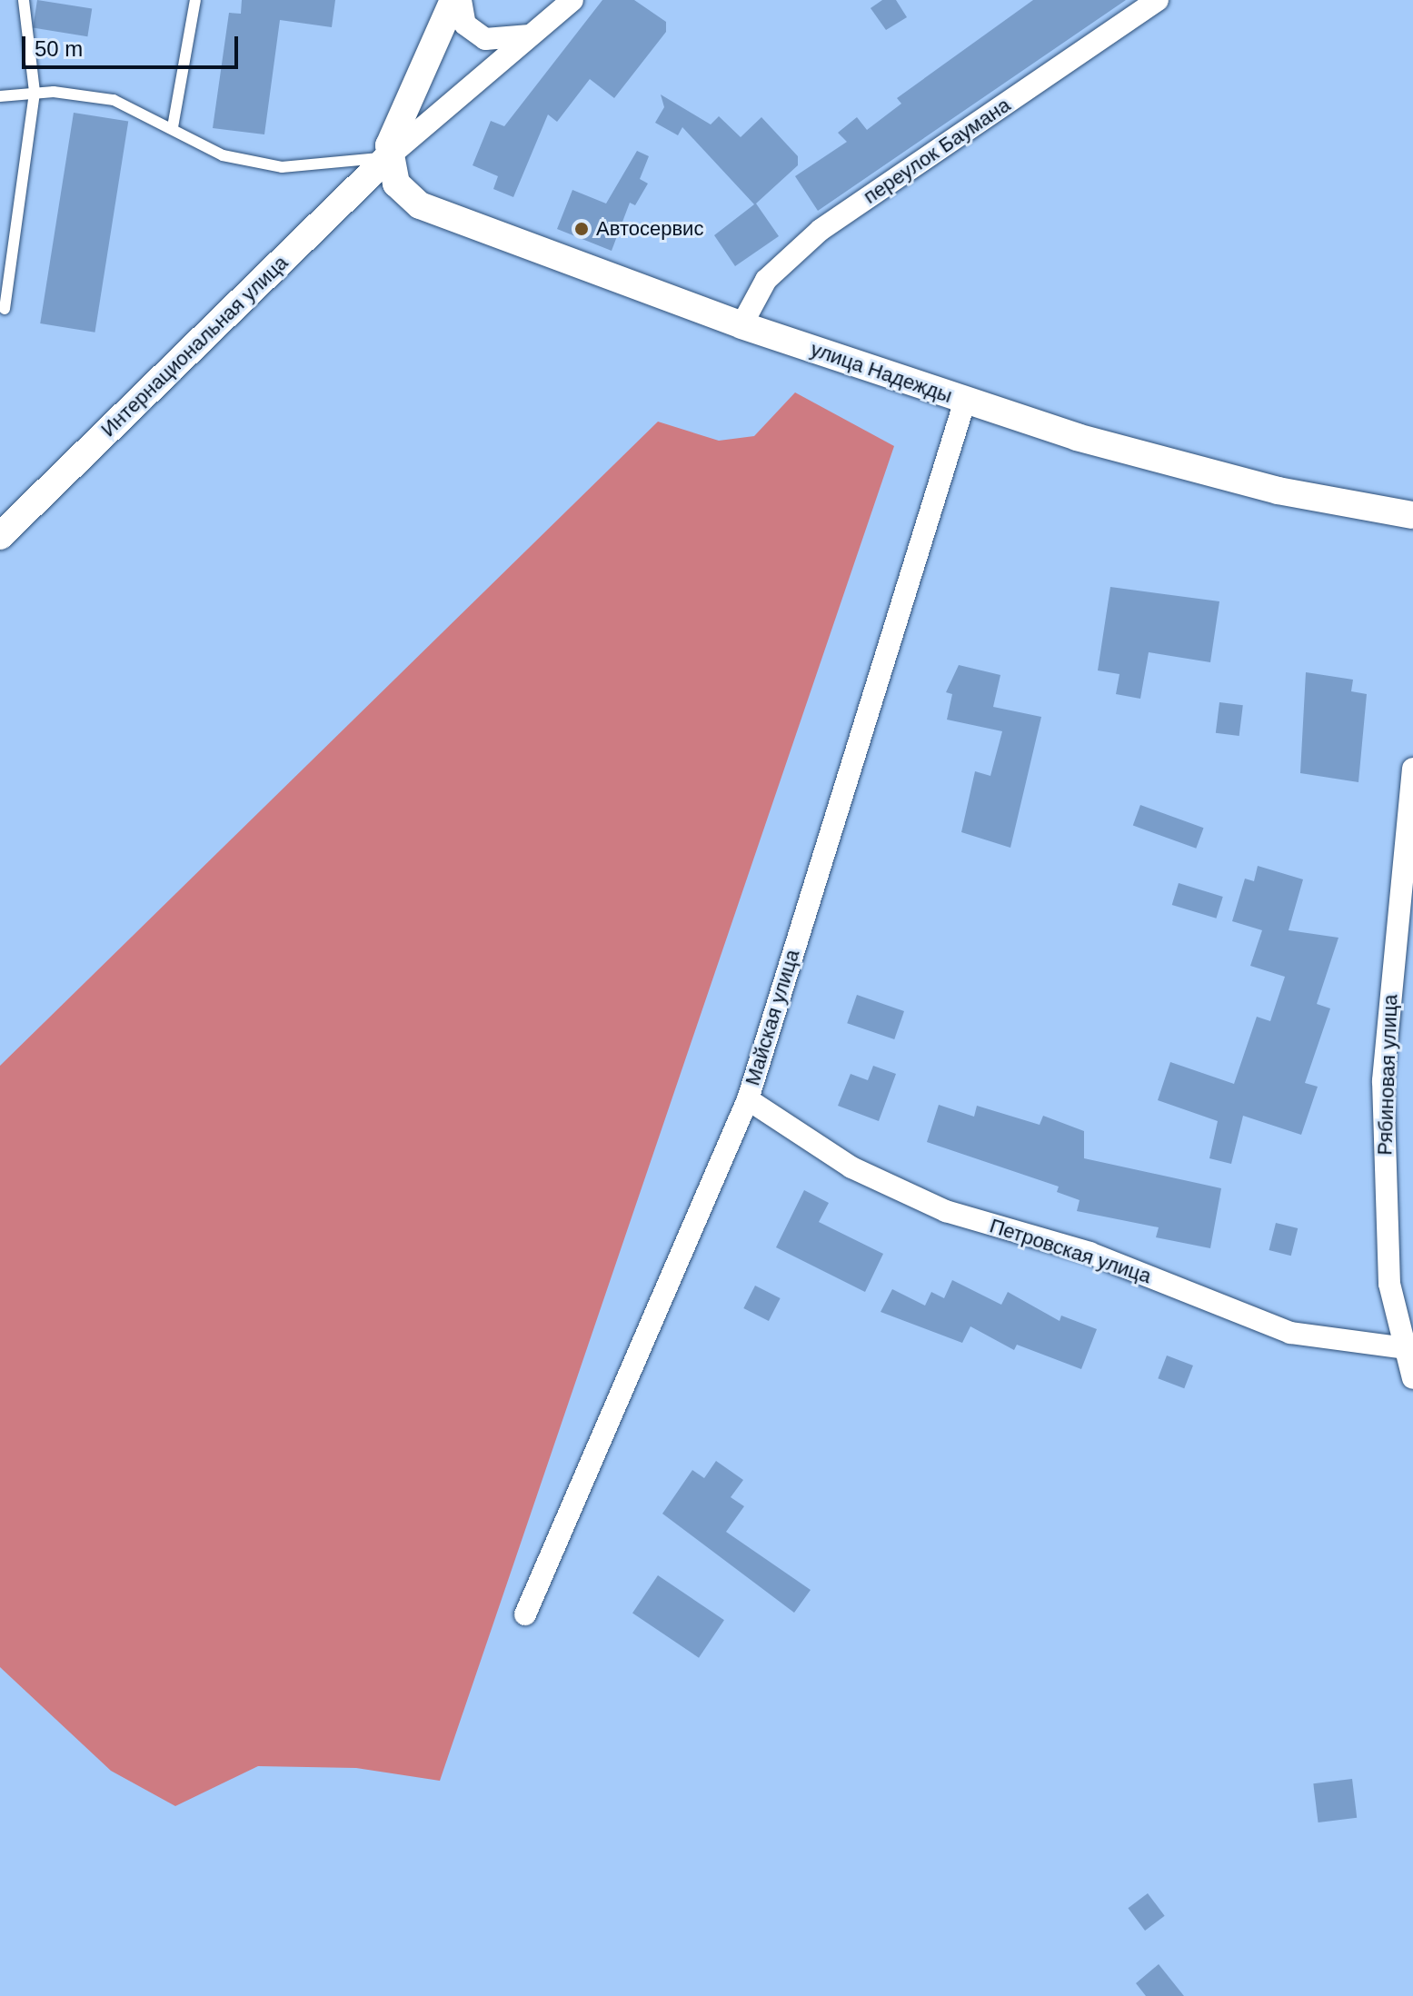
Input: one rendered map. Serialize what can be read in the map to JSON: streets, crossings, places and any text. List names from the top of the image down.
{
  "streets": {
    "street": [
      "переулок Баумана",
      "Интернациональная улица",
      "улица Надежды",
      "Майская улица",
      "Рябиновая улица",
      "Петровская улица"
    ]
  },
  "crossings": [
    ["переулок Баумана", "улица Надежды"],
    ["Интернациональная улица", "улица Надежды"],
    ["улица Надежды", "Майская улица"],
    ["Майская улица", "Петровская улица"],
    ["Рябиновая улица", "Петровская улица"]
  ],
  "places": ["Автосервис"],
  "scale_bar": "50 m"
}
